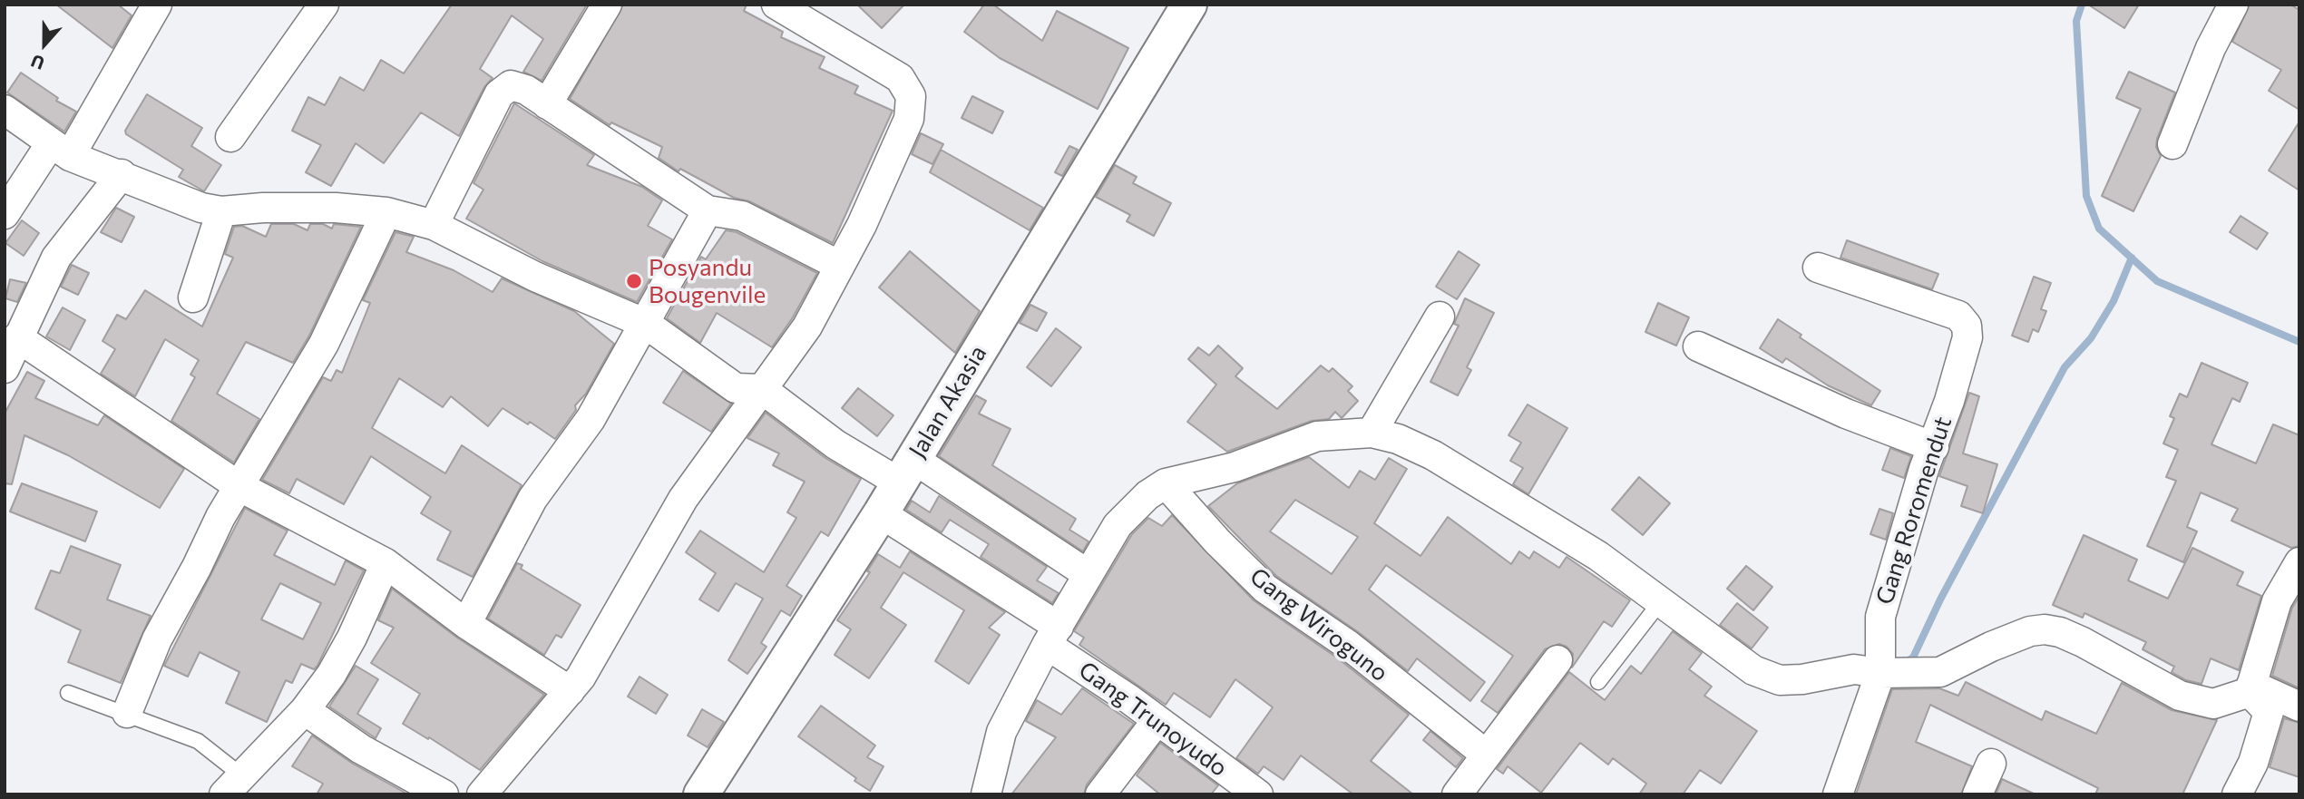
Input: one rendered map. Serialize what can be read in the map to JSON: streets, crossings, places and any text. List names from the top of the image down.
{
  "streets": {
    "street": [
      "Jalan Akasia",
      "Gang Roromendut",
      "Gang Wiroguno",
      "Gang Trunoyudo"
    ]
  },
  "crossings": [
    ["Jalan Akasia", "Gang Trunoyudo"]
  ],
  "places": ["Posyandu Bougenvile"],
  "north": "bottom"
}
